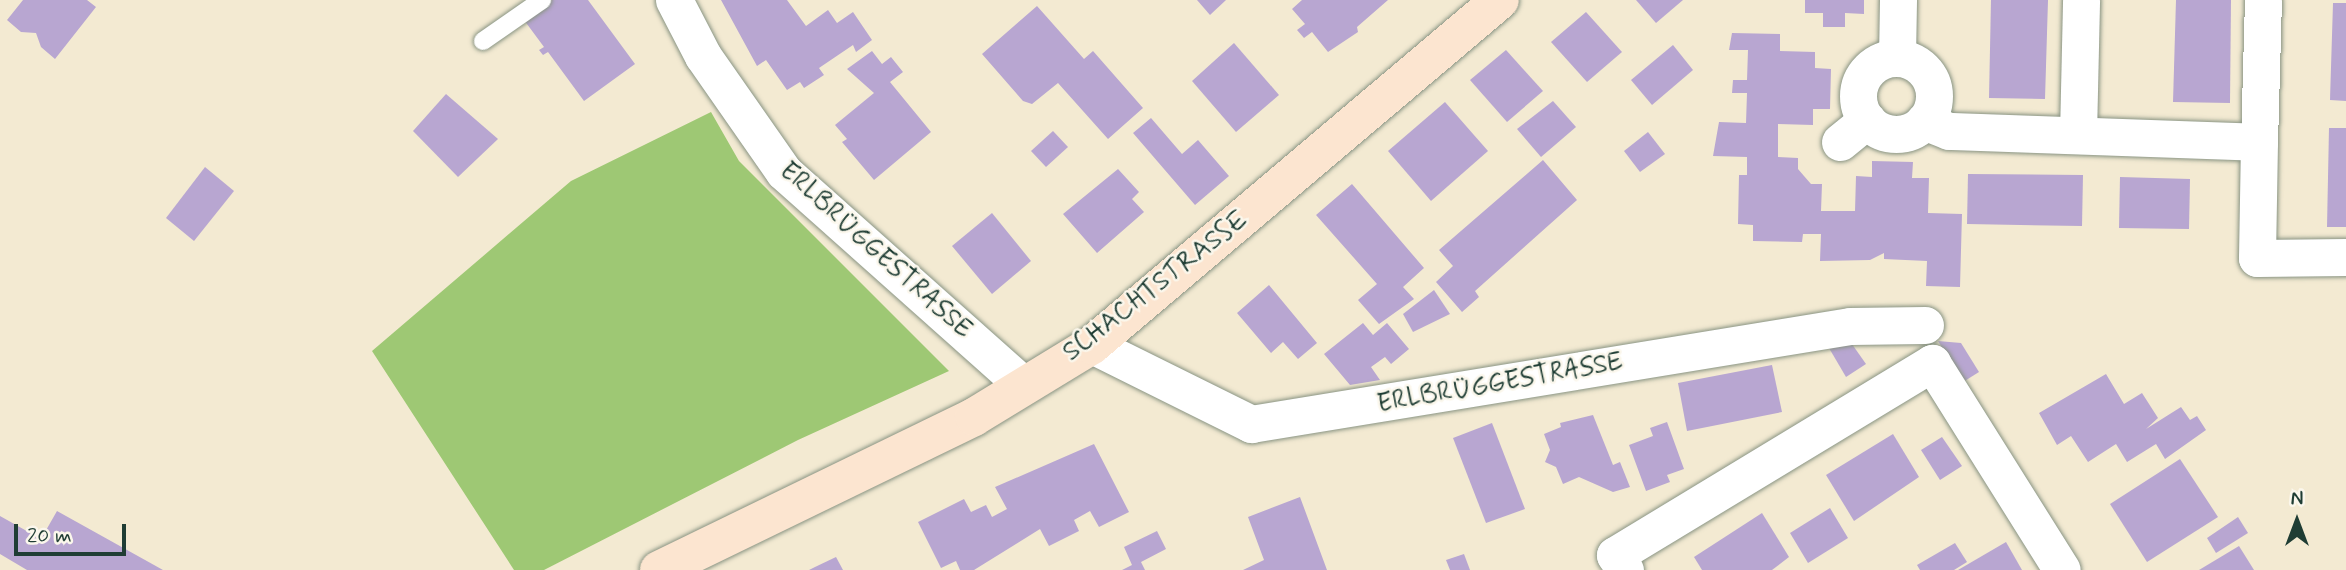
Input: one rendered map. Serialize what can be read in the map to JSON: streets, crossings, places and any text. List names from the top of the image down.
{
  "streets": {
    "street": ["ERLBRÜGGESTRASSE", "SCHACHTSTRASSE"]
  },
  "crossings": [
    ["ERLBRÜGGESTRASSE", "SCHACHTSTRASSE"]
  ],
  "scale_bar": "20 m",
  "north": "top"
}
